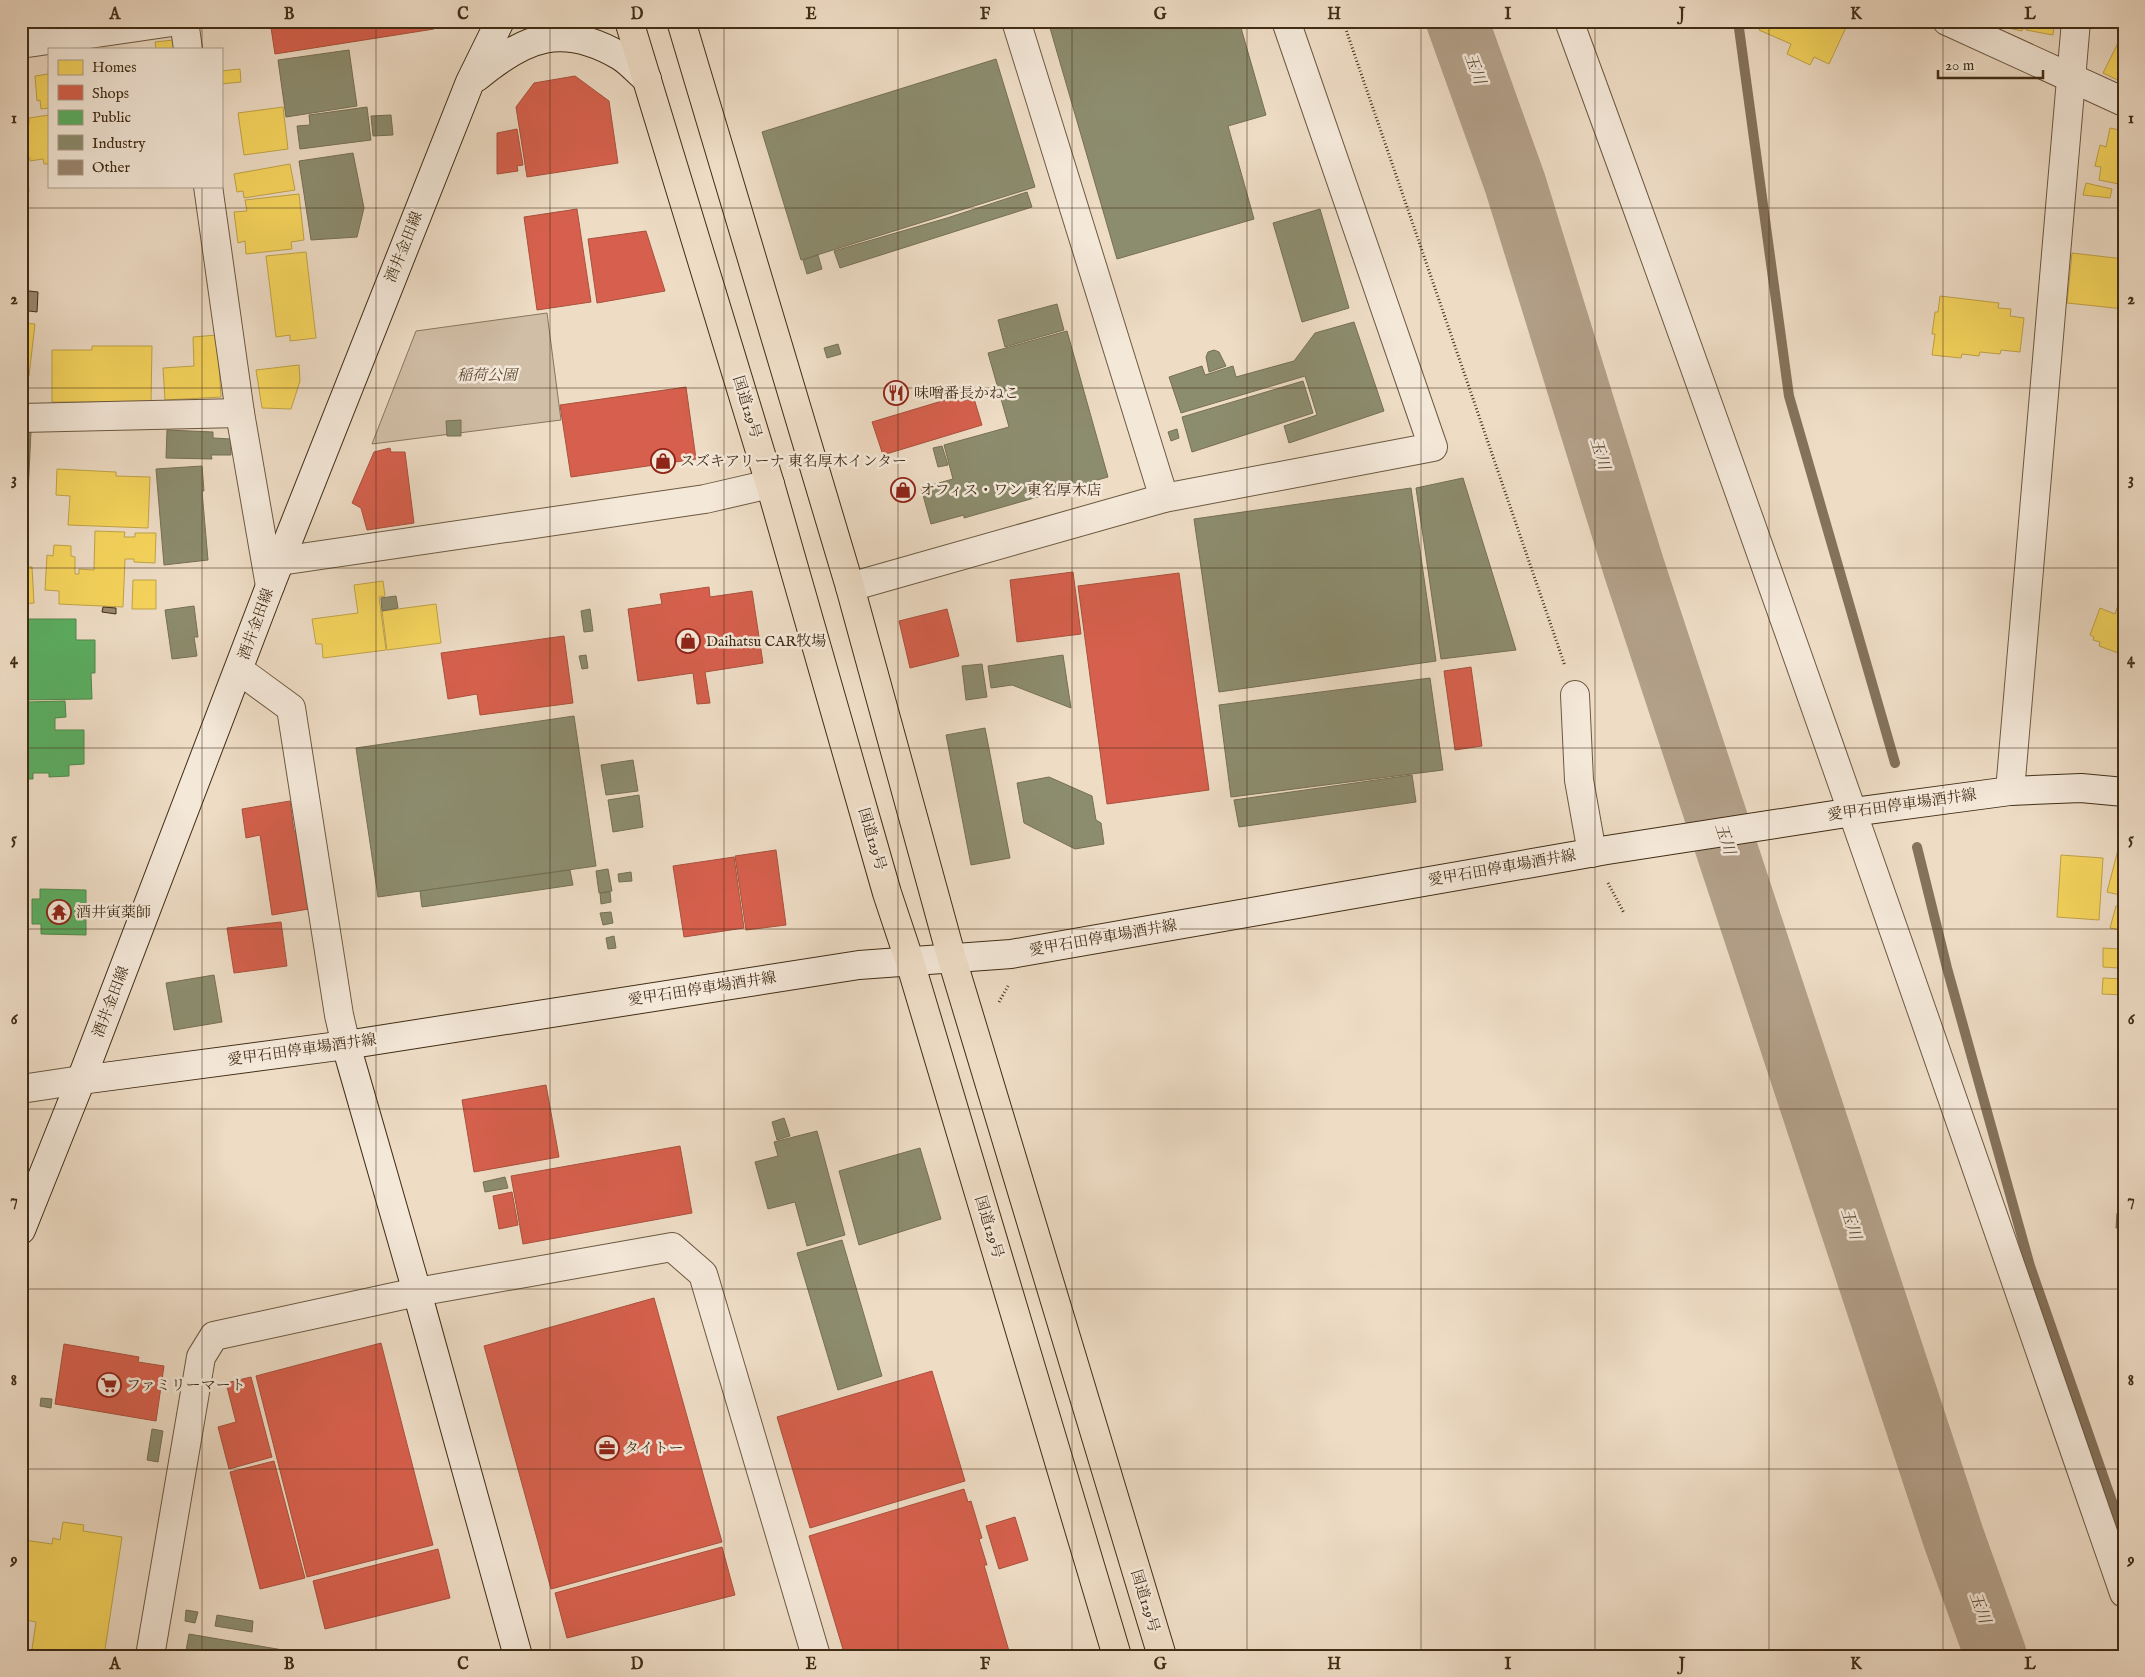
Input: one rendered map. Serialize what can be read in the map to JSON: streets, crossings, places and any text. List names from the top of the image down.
{
  "streets": {
    "highway": ["国道129号"],
    "street": ["酒井金田線", "愛甲石田停車場酒井線"]
  },
  "crossings": [
    ["酒井金田線", "愛甲石田停車場酒井線"],
    ["国道129号", "愛甲石田停車場酒井線"]
  ],
  "water": ["玉川"],
  "parks": ["稲荷公園"],
  "places": {
    "restaurant": ["味噌番長かねこ"],
    "shop": ["スズキアリーナ 東名厚木インター", "オフィス・ワン 東名厚木店", "Daihatsu CAR牧場"],
    "temple": ["酒井寅薬師"],
    "supermarket": ["ファミリーマート"],
    "office": ["タイトー"]
  },
  "legend": [
    "Homes",
    "Shops",
    "Public",
    "Industry",
    "Other"
  ],
  "scale_bar": "20 m",
  "grid": {
    "columns": [
      "A",
      "B",
      "C",
      "D",
      "E",
      "F",
      "G",
      "H",
      "I",
      "J",
      "K",
      "L"
    ],
    "rows": [
      "1",
      "2",
      "3",
      "4",
      "5",
      "6",
      "7",
      "8",
      "9"
    ]
  }
}
